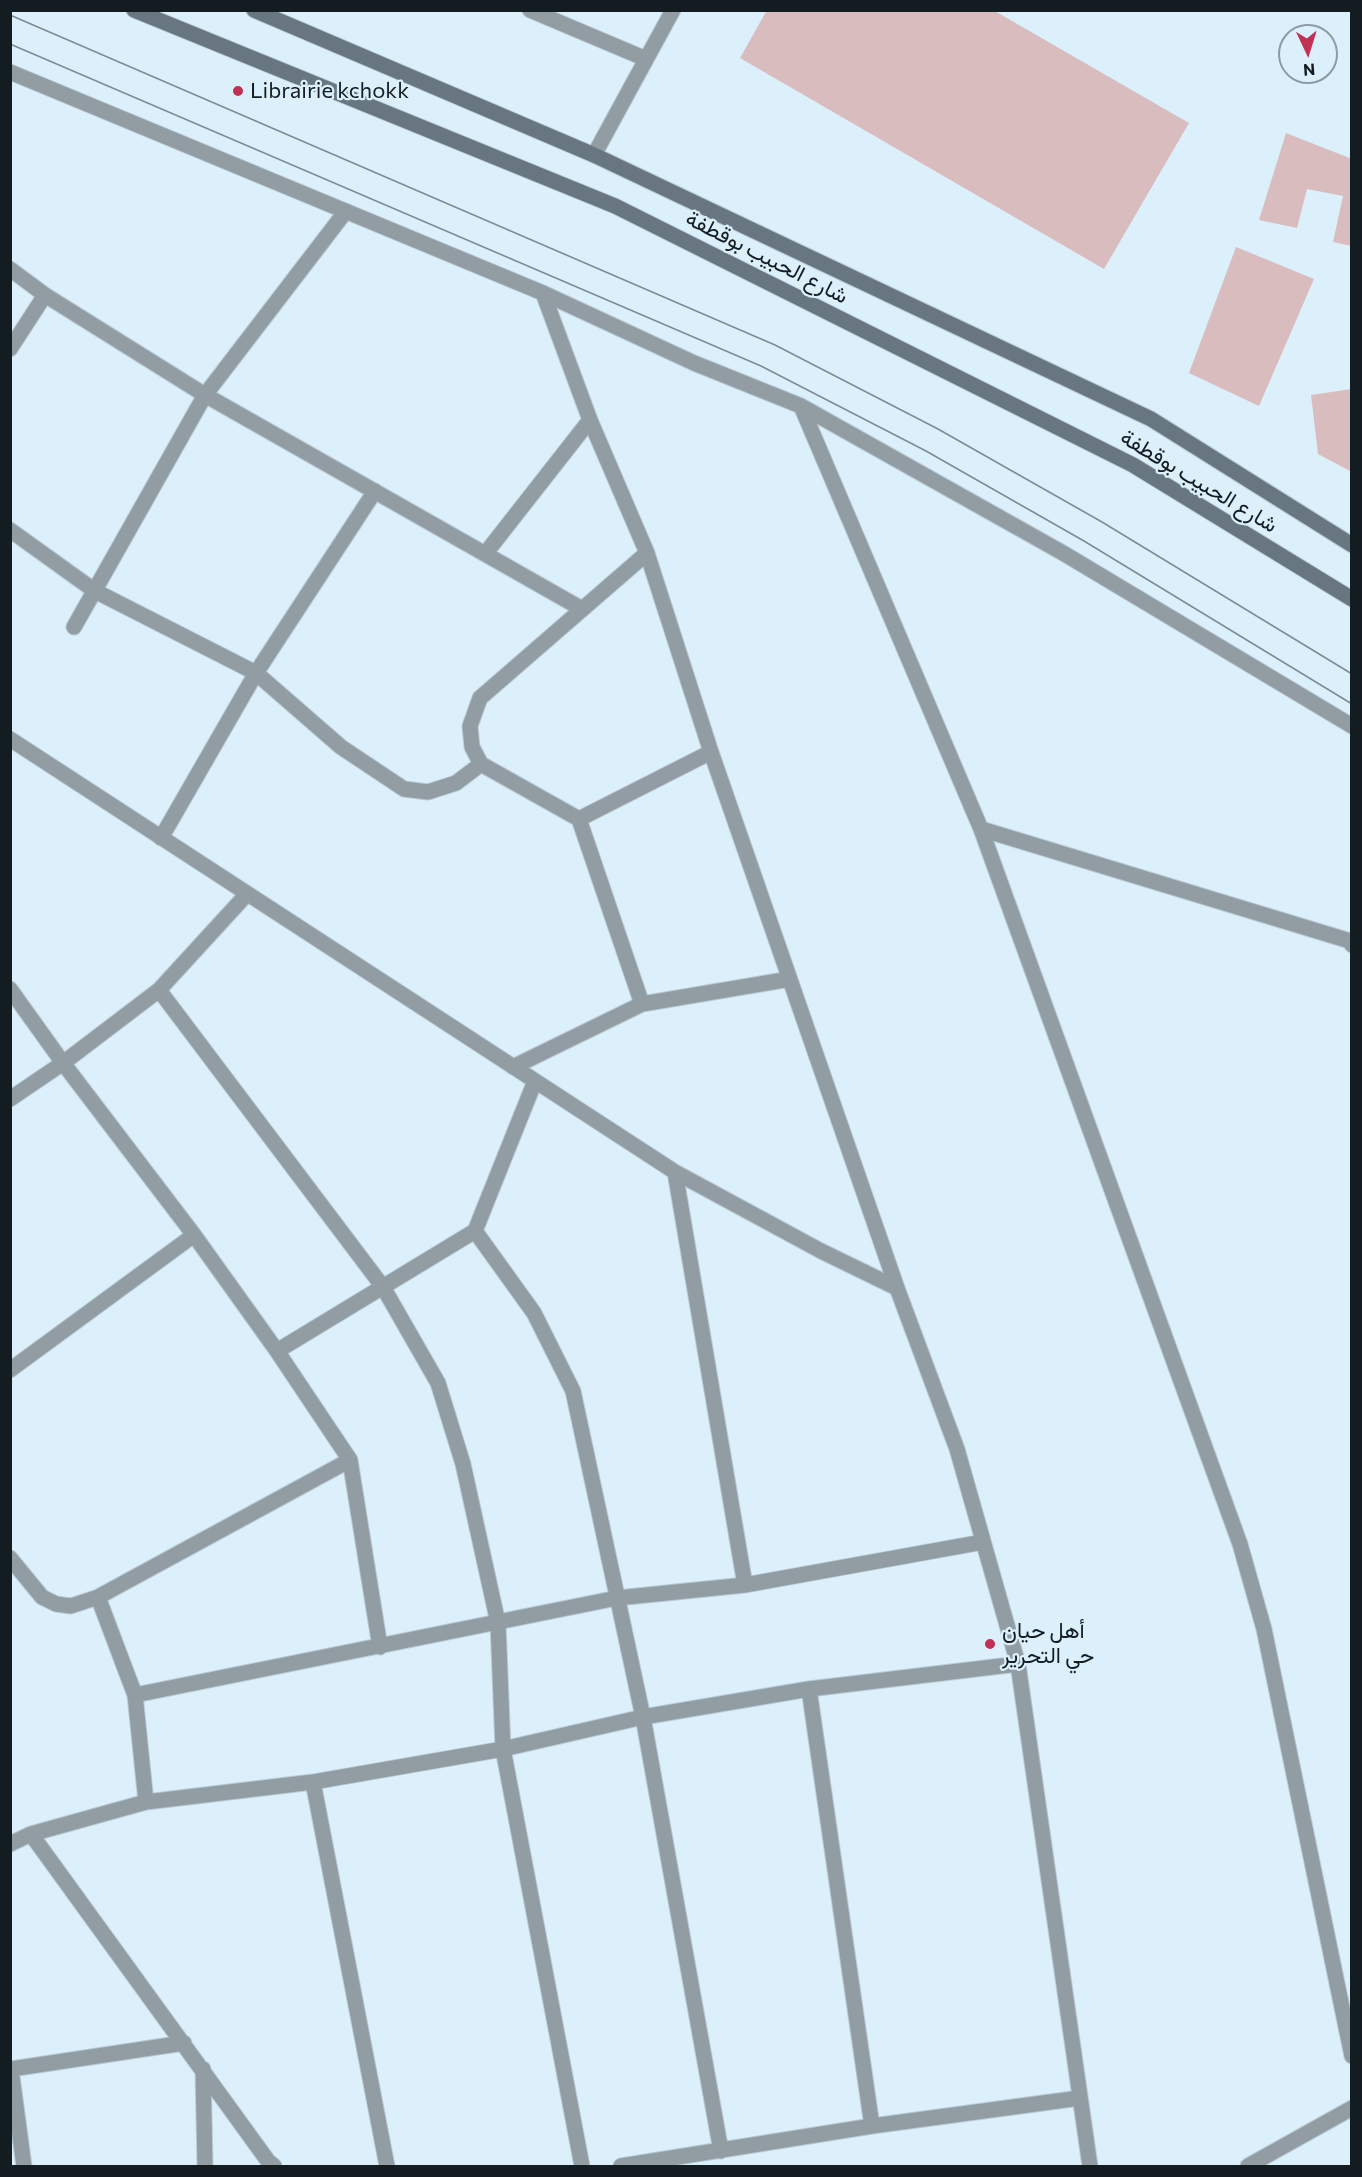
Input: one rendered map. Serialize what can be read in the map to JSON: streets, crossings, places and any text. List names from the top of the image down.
{
  "streets": {
    "main road": ["شارع الحبيب بوقطفة"]
  },
  "places": ["Librairie kchokk", "أهل حيان حي التحرير"],
  "north": "bottom"
}
